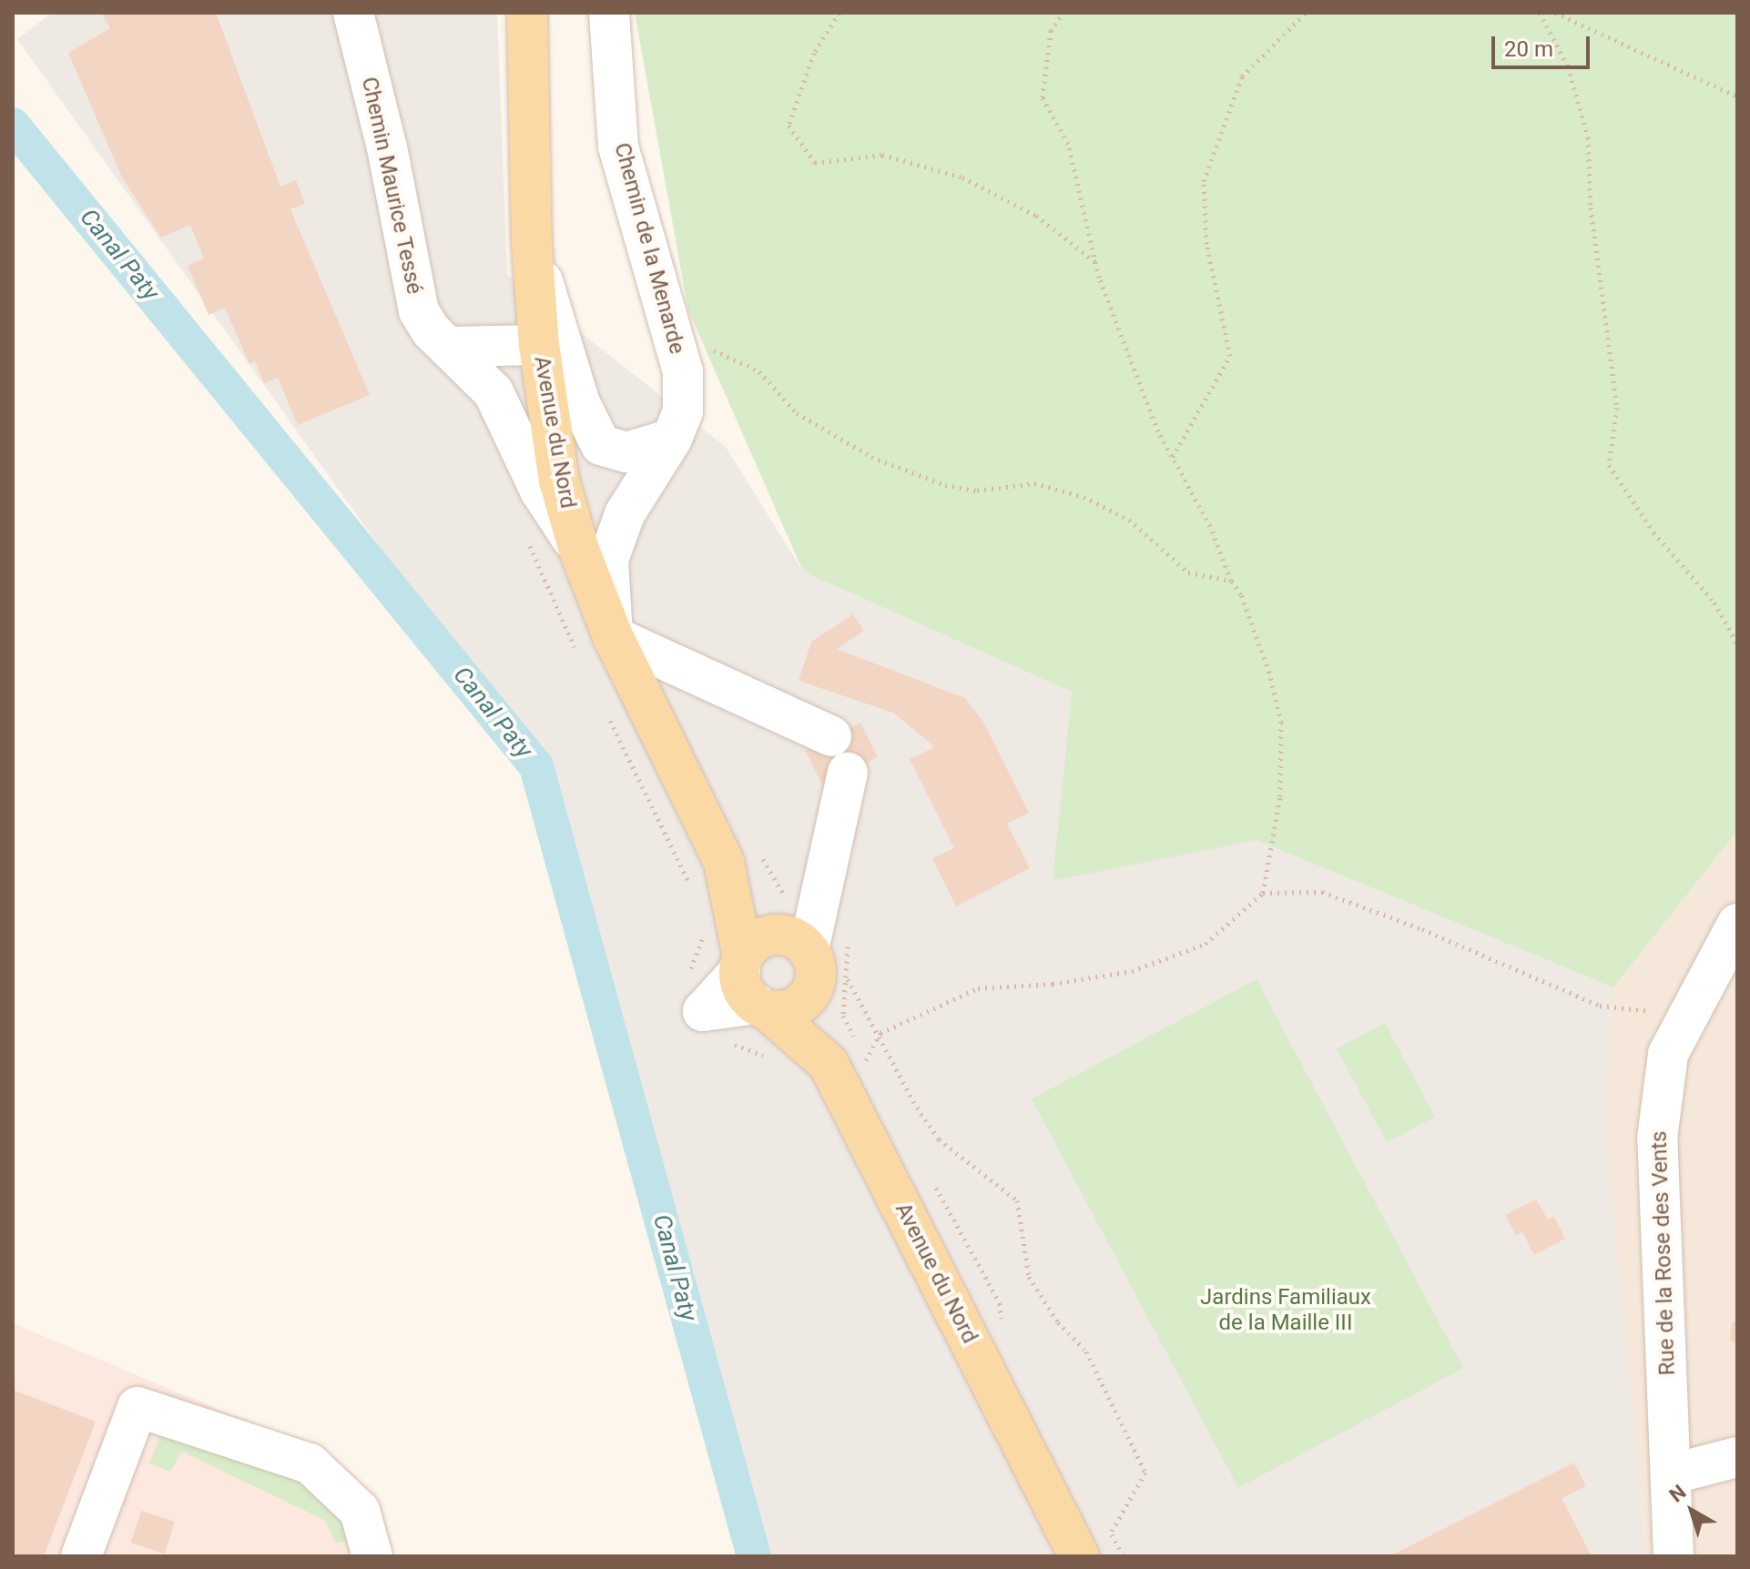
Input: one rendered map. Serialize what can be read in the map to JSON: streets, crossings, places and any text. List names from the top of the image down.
{
  "streets": {
    "main road": ["Avenue du Nord"],
    "street": ["Chemin Maurice Tessé", "Chemin de la Menarde", "Rue de la Rose des Vents"]
  },
  "crossings": [
    ["Chemin Maurice Tessé", "Avenue du Nord"],
    ["Chemin de la Menarde", "Avenue du Nord"]
  ],
  "water": ["Canal Paty"],
  "parks": ["Jardins Familiaux de la Maille III"],
  "scale_bar": "20 m",
  "north": "top left"
}
